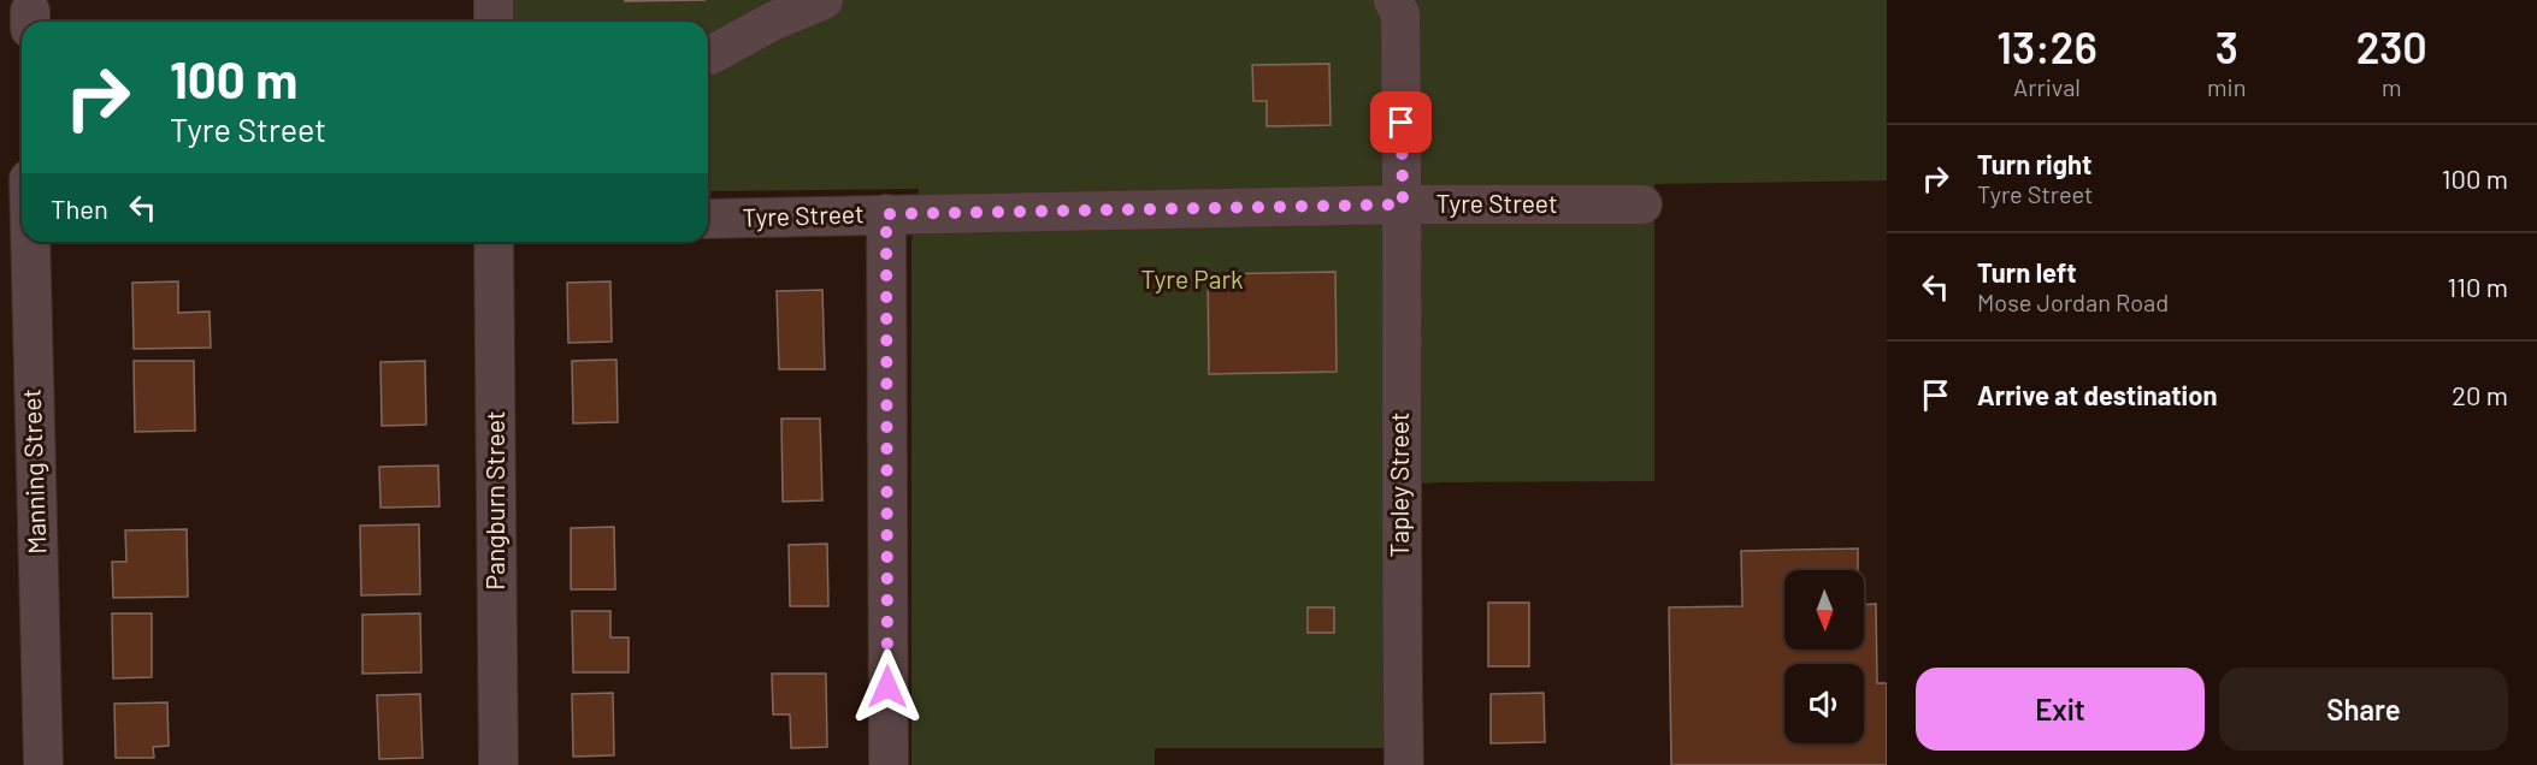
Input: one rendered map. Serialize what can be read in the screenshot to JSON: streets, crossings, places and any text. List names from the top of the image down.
{
  "streets": {
    "street": [
      "Tyre Street",
      "Manning Street",
      "Tapley Street",
      "Pangburn Street"
    ]
  },
  "crossings": [
    ["Tyre Street", "Tapley Street"]
  ],
  "parks": ["Tyre Park"],
  "north": "bottom",
  "page": {
    "eta": [
      "13:26",
      "Arrival",
      "3",
      "min",
      "230",
      "m"
    ],
    "turn": ["100 m", "Tyre Street"],
    "list": [
      {
        "name": "Turn right",
        "note": "Tyre Street",
        "value": "100 m"
      },
      {
        "name": "Turn left",
        "note": "Mose Jordan Road",
        "value": "110 m"
      },
      {
        "name": "Arrive at destination",
        "value": "20 m"
      }
    ],
    "then": "Then",
    "buttons": ["Exit", "Share"]
  }
}
